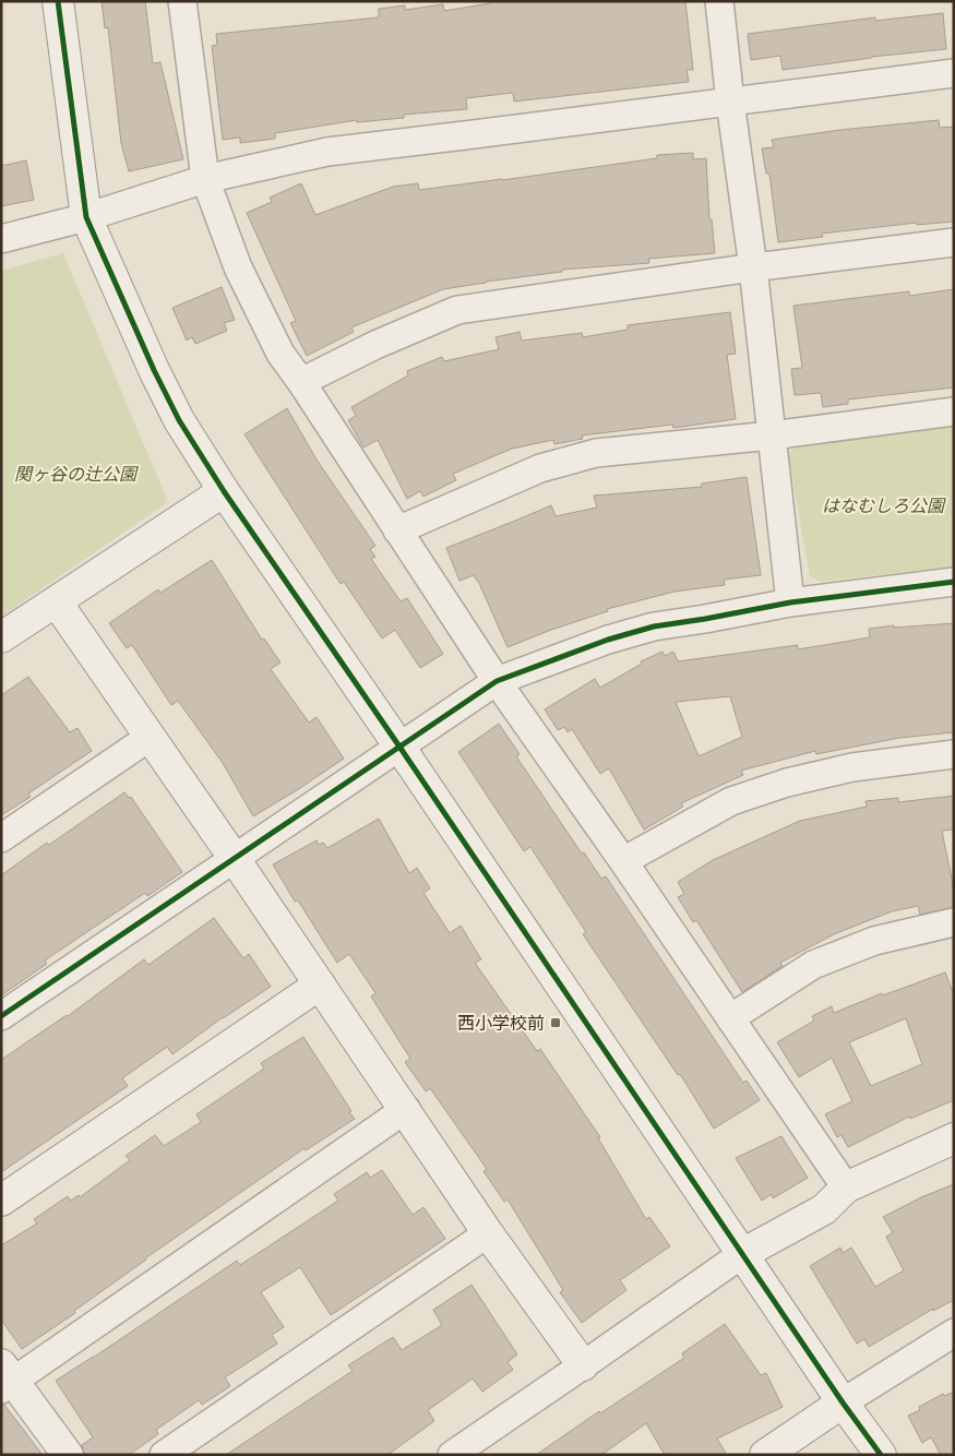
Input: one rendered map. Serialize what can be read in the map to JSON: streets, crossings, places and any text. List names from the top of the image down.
{
  "parks": ["関ヶ谷の辻公園", "はなむしろ公園"],
  "places": {
    "transit": ["西小学校前"]
  }
}
